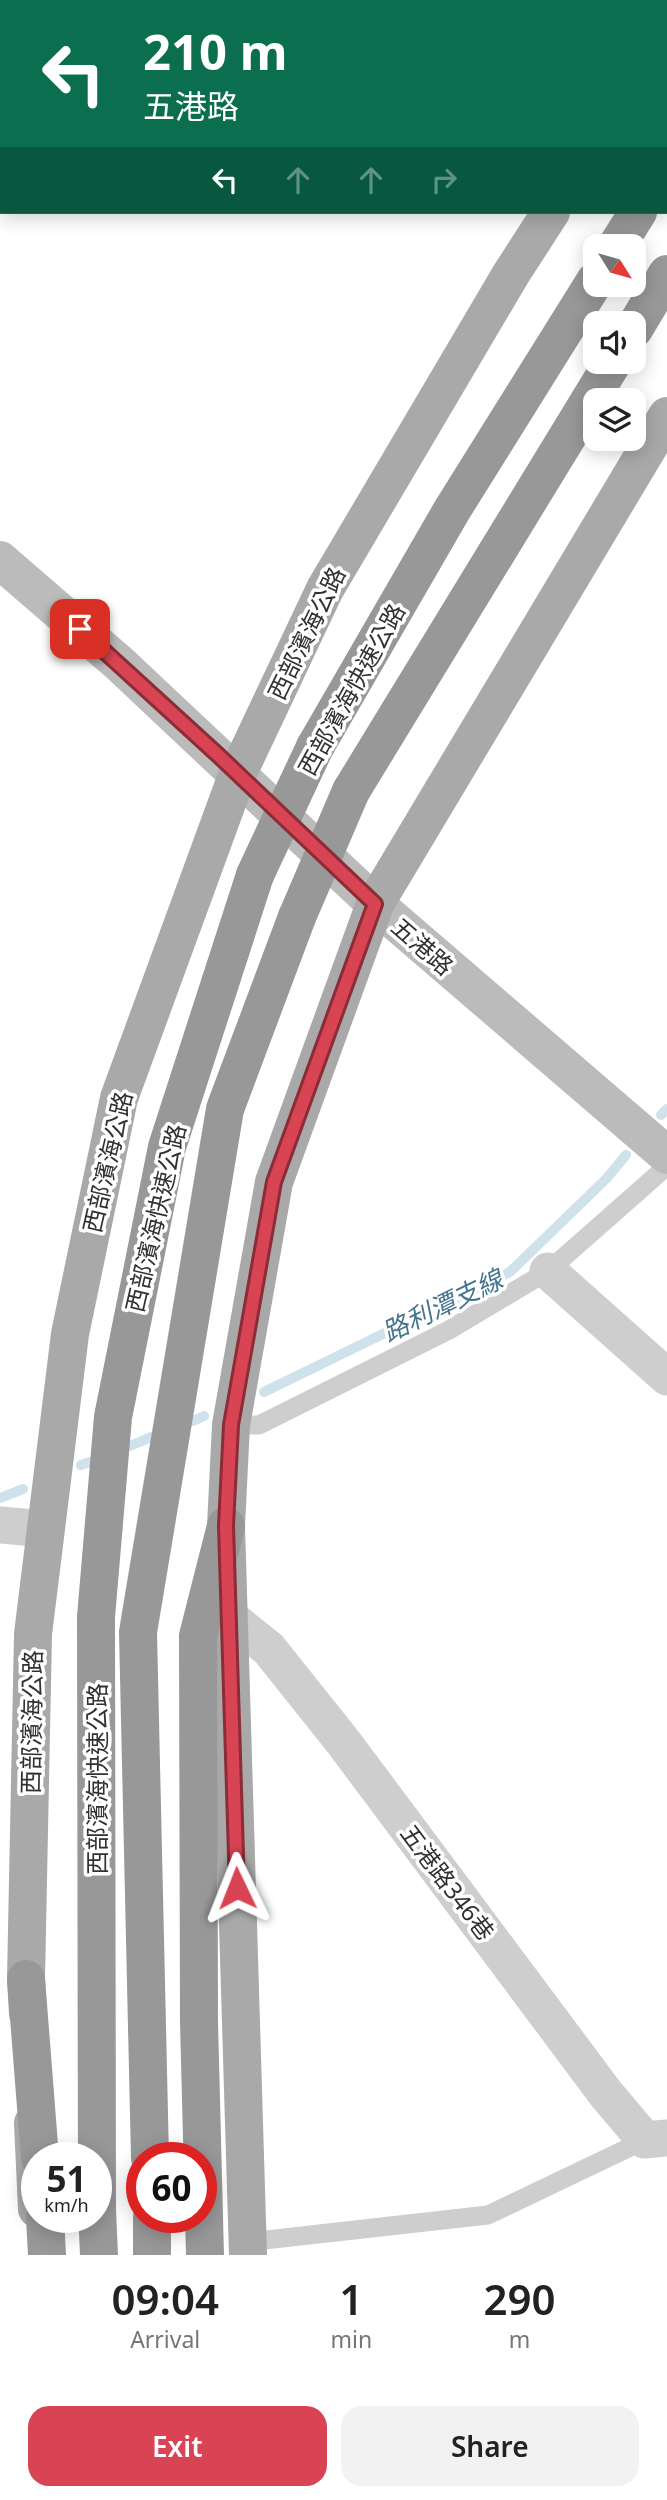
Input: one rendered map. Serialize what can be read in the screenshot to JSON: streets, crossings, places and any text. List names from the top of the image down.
{
  "streets": {
    "highway": ["西部濱海快速公路"],
    "main road": ["西部濱海公路", "五港路"],
    "street": ["五港路346巷"]
  },
  "crossings": [
    ["西部濱海公路", "五港路"]
  ],
  "water": ["路利潭支線"],
  "north": "bottom right",
  "page": {
    "turn": ["210 m", "五港路"],
    "speed": "51 km/h",
    "limit": "60",
    "eta": [
      "09:04",
      "Arrival",
      "1",
      "min",
      "290",
      "m"
    ],
    "buttons": ["Exit", "Share"]
  }
}
